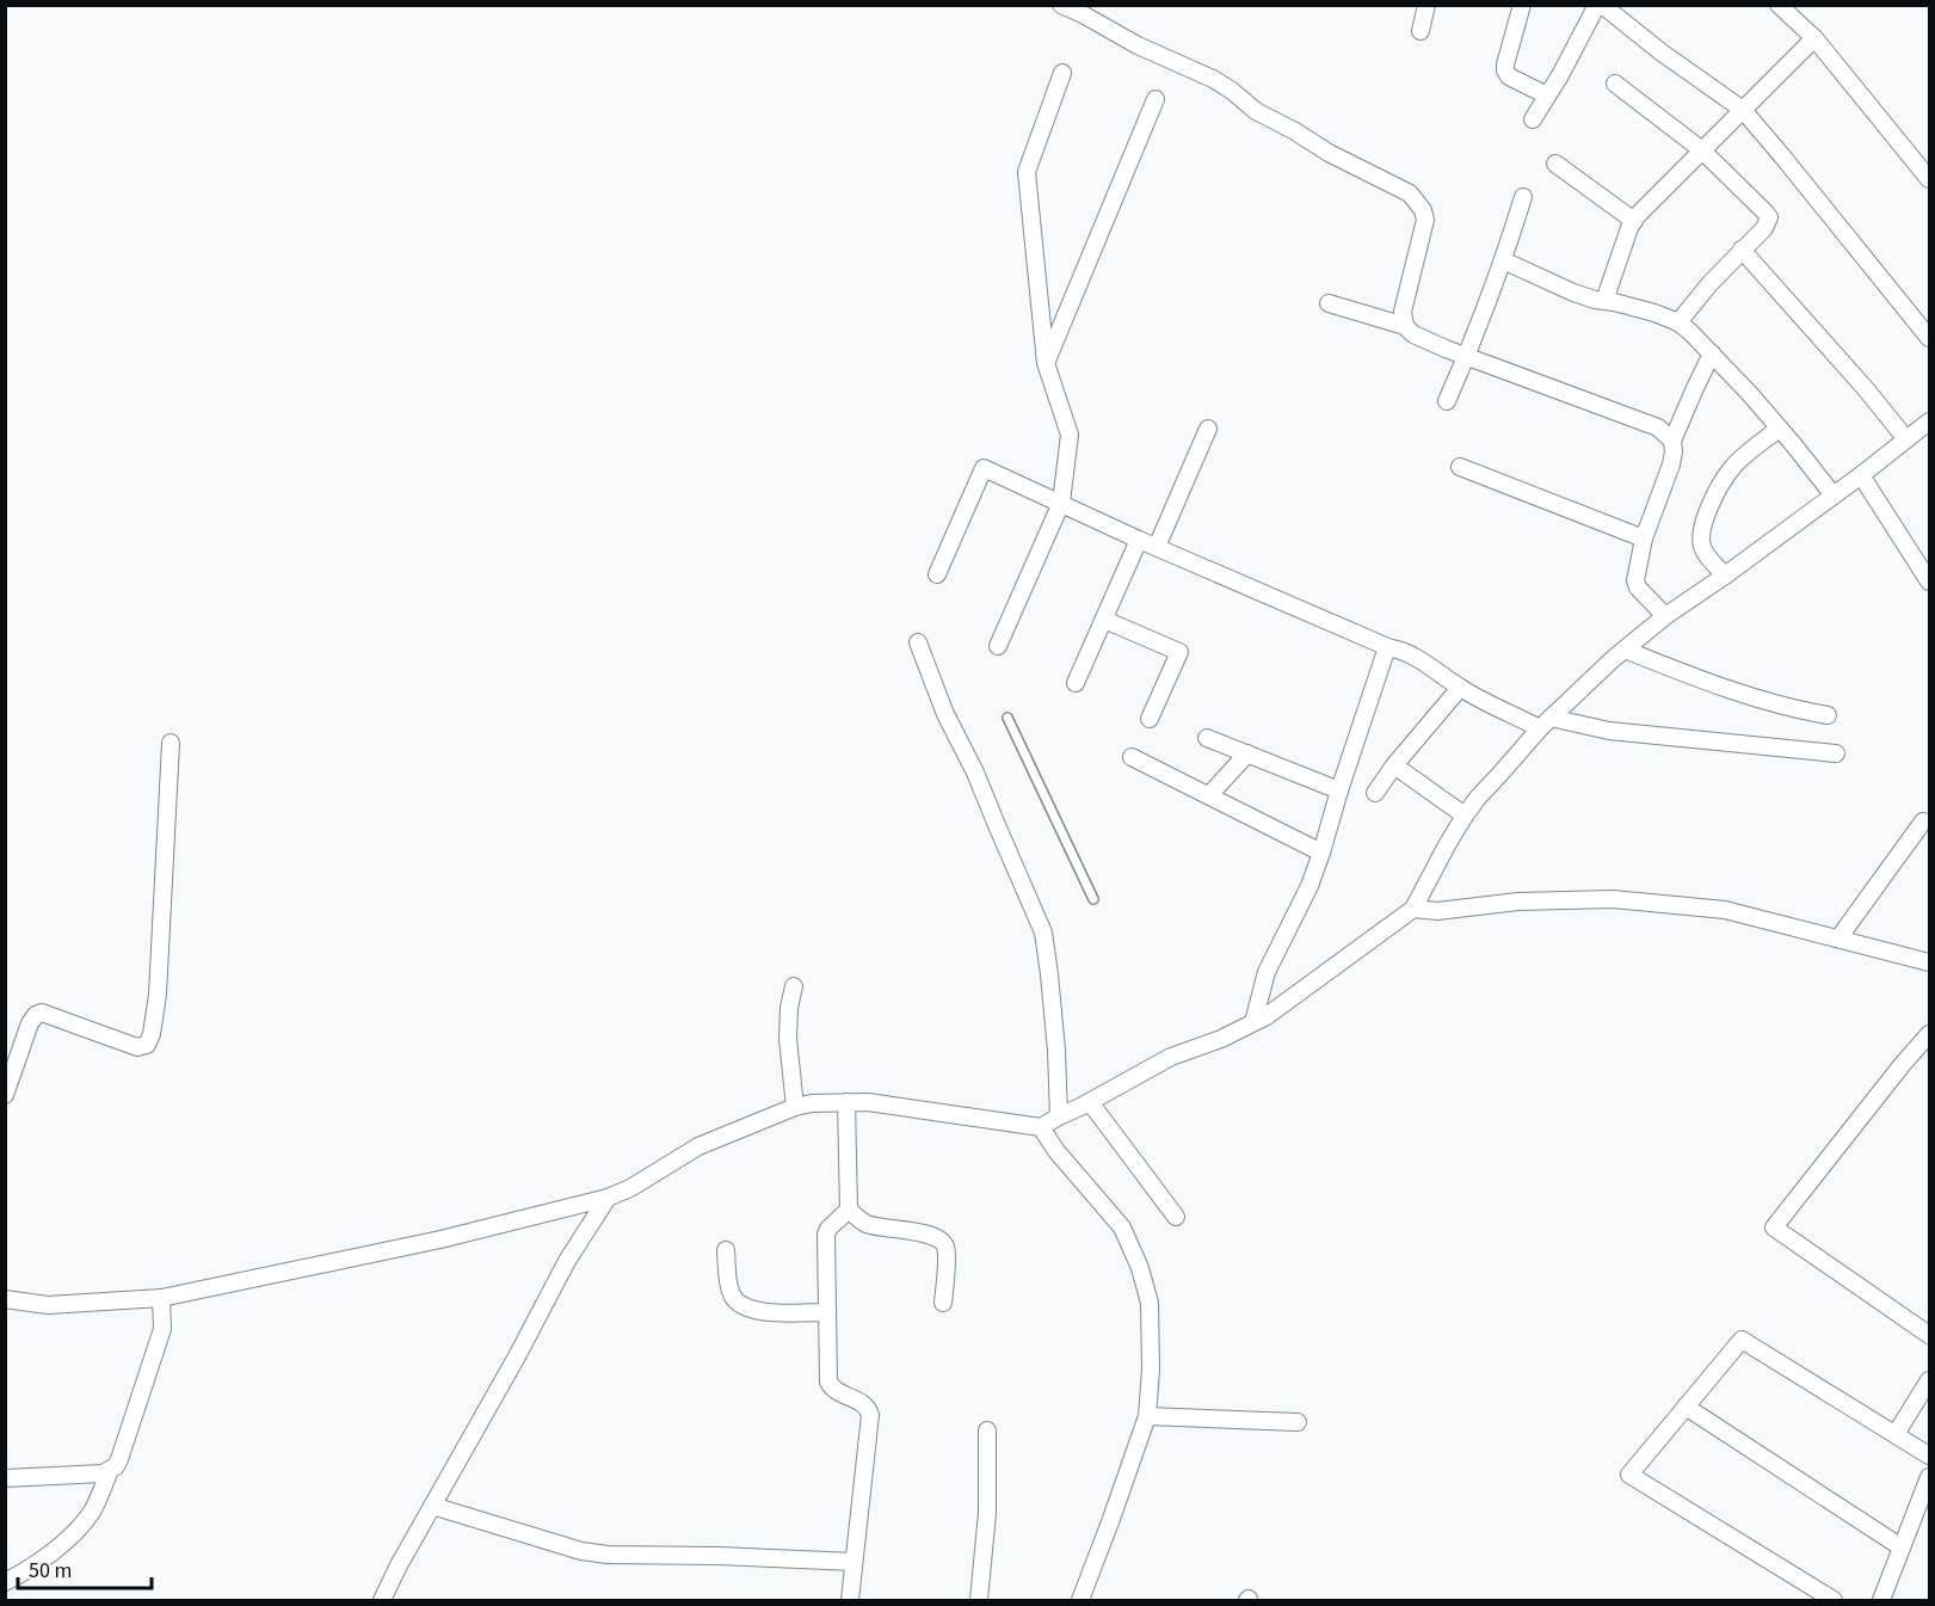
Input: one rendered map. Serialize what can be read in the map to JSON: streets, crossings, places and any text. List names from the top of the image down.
{
  "scale_bar": "50 m"
}
